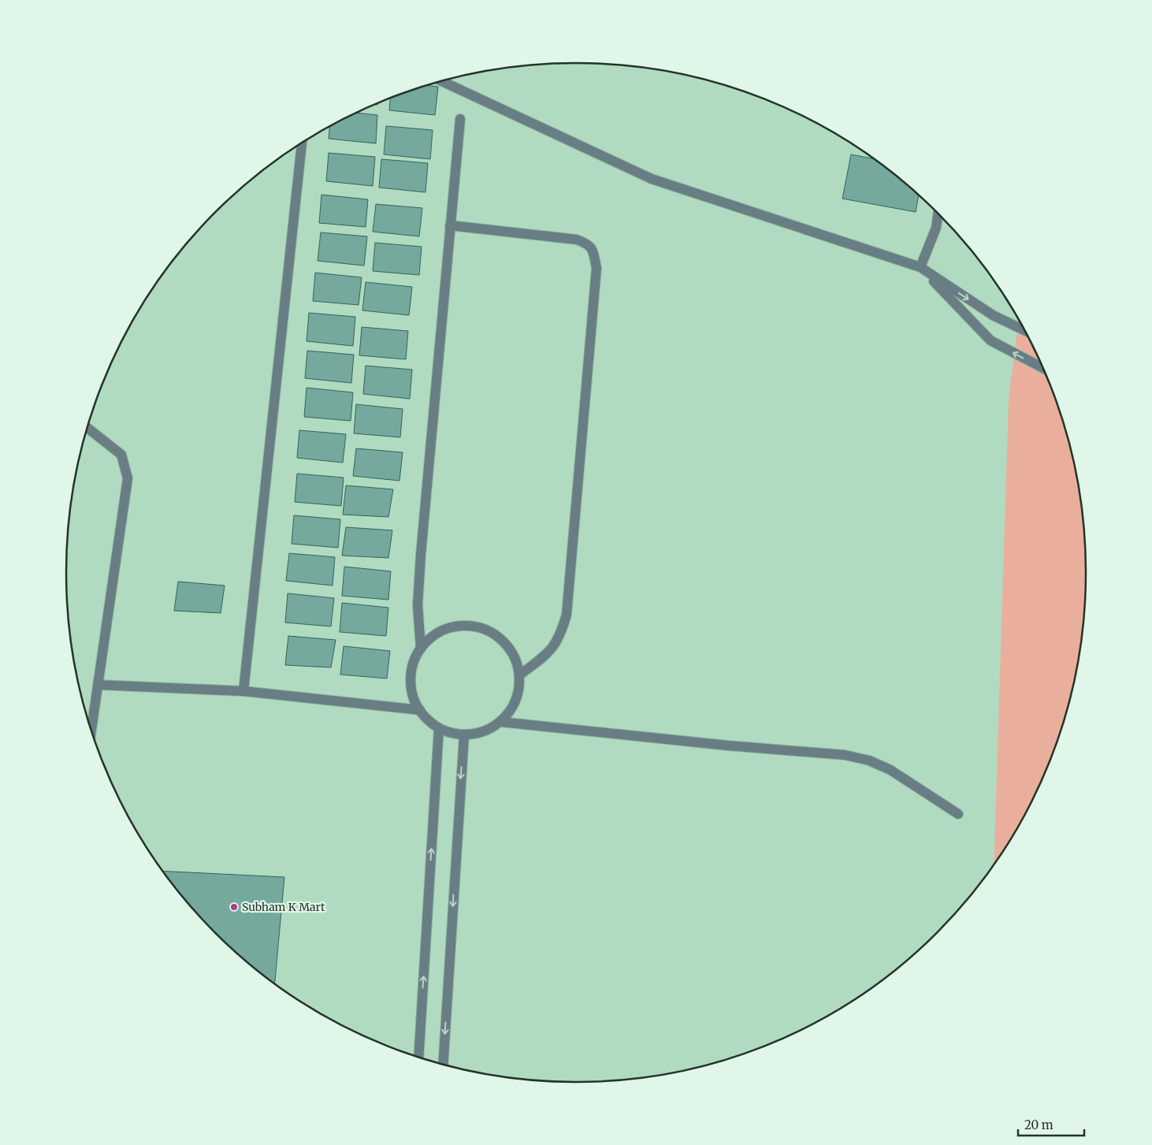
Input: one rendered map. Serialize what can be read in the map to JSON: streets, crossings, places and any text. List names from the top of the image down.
{
  "places": ["Subham K Mart"],
  "scale_bar": "20 m"
}
